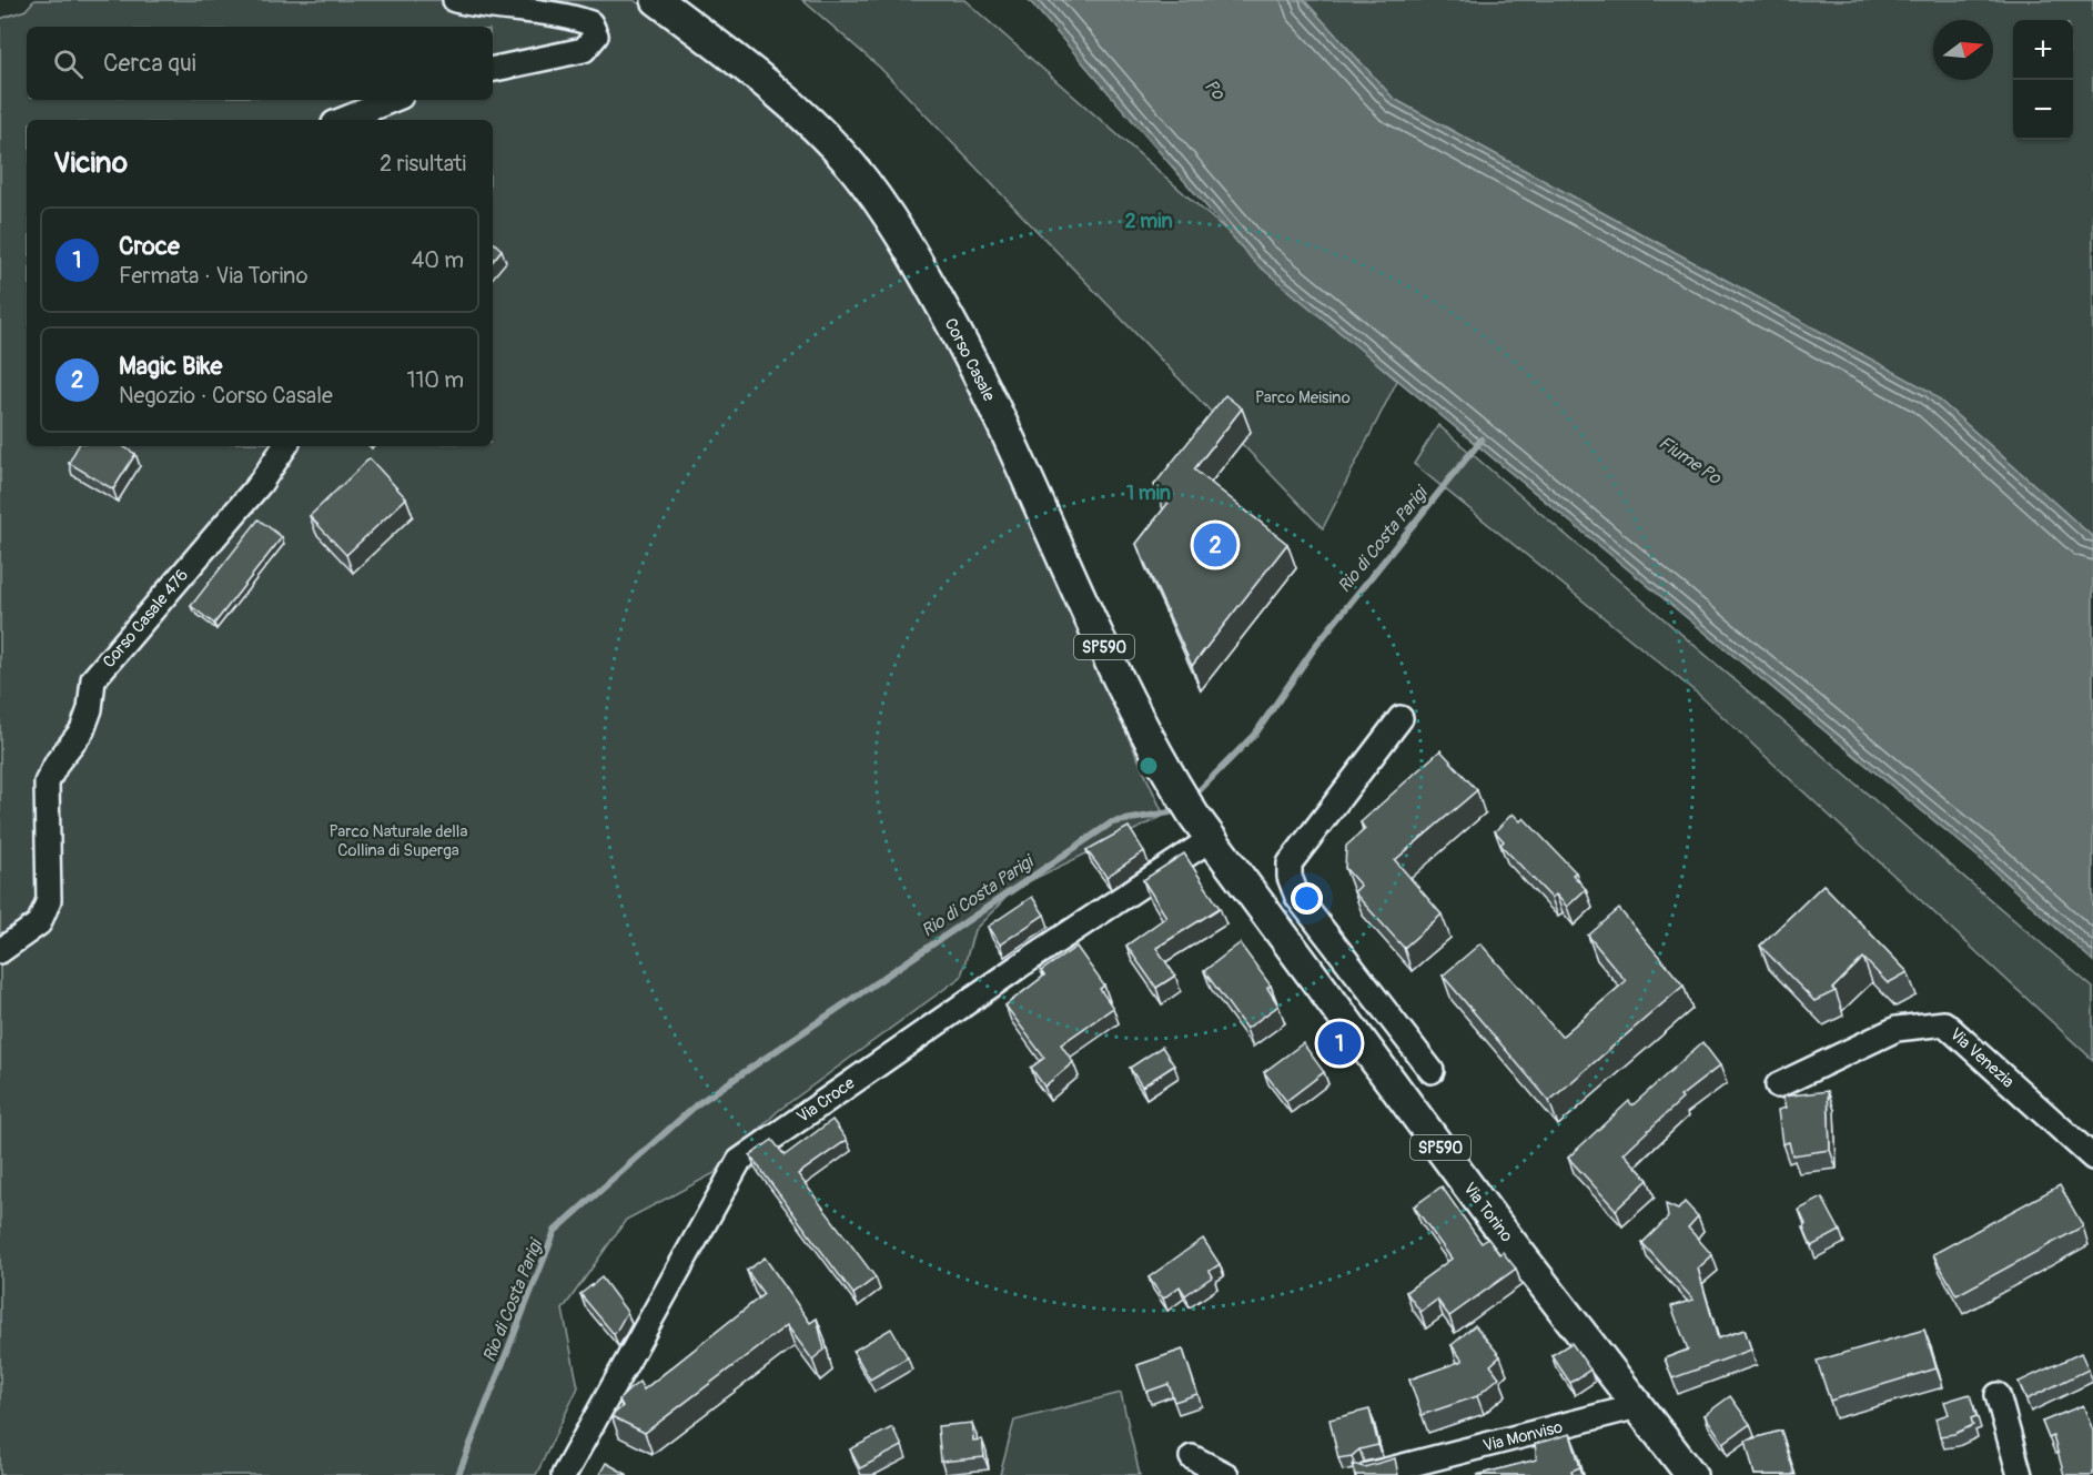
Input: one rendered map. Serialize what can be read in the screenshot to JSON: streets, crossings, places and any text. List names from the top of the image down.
{
  "streets": {
    "main road": ["Corso Casale", "SP590", "Via Torino"],
    "street": [
      "Corso Casale 476",
      "Via Venezia",
      "Via Croce",
      "Via Monviso"
    ]
  },
  "crossings": [
    ["Corso Casale", "Via Croce"],
    ["Corso Casale", "Via Torino"],
    ["Via Croce", "Via Torino"],
    ["Via Torino", "Via Monviso"]
  ],
  "water": ["Po", "Fiume Po", "Rio di Costa Parigi"],
  "parks": ["Parco Meisino", "Parco Naturale della Collina di Superga"],
  "north": "right",
  "page": {
    "map_buttons": ["+", "−"],
    "search": "Cerca qui",
    "heading": ["Vicino", "2 risultati"],
    "list": [
      {
        "mark": "1",
        "name": "Croce",
        "note": "Fermata · Via Torino",
        "value": "40 m"
      },
      {
        "mark": "2",
        "name": "Magic Bike",
        "note": "Negozio · Corso Casale",
        "value": "110 m"
      }
    ],
    "pins": ["2", "1"]
  },
  "rings": ["2 min", "1 min"]
}
